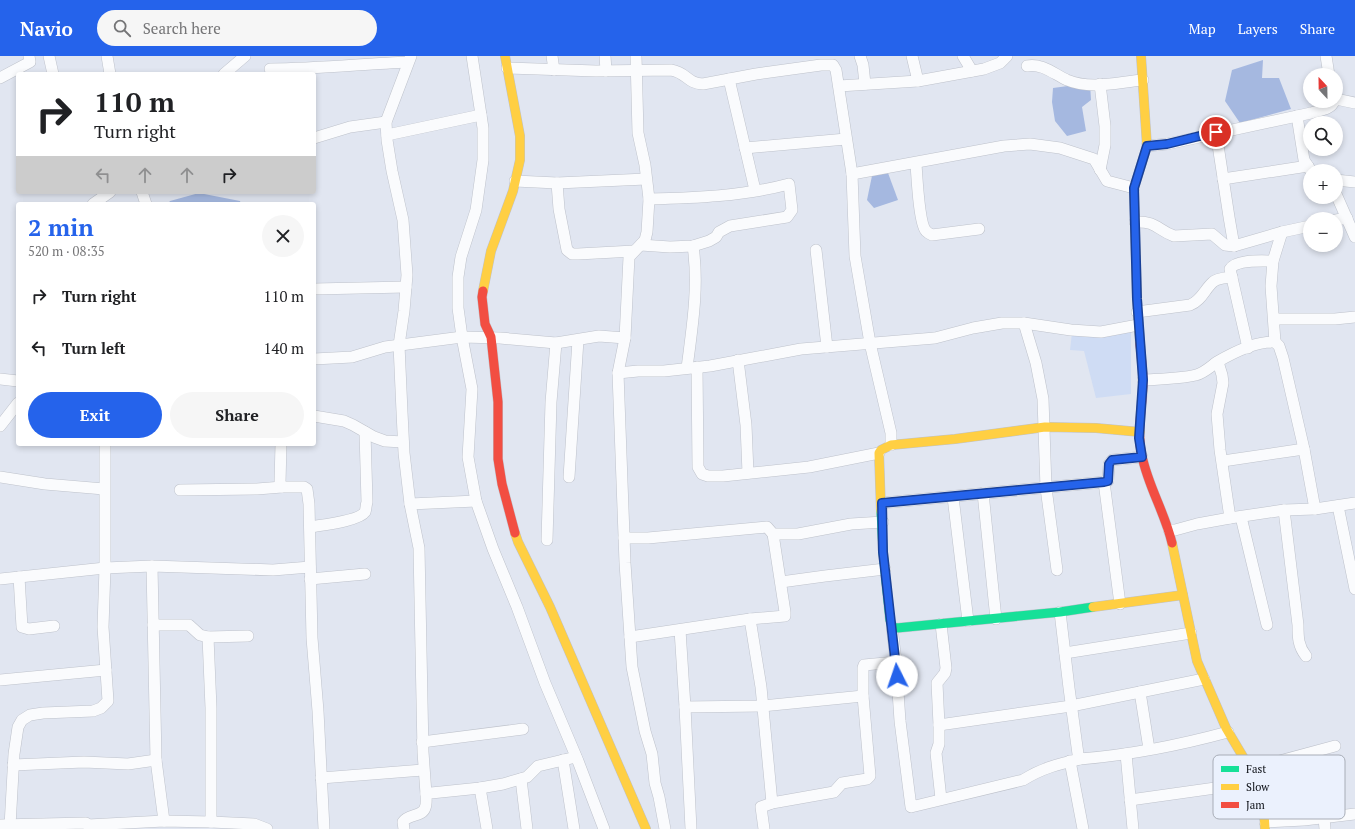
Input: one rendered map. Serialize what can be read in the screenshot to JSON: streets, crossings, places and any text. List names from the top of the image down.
{
  "legend": ["Fast", "Slow", "Jam"],
  "north": "top",
  "page": {
    "header": "Navio",
    "search": "Search here",
    "nav": ["Map", "Layers", "Share"],
    "map_buttons": ["+", "−"],
    "turn": ["110 m", "Turn right"],
    "heading": ["2 min", "520 m · 08:35"],
    "list": [
      {
        "name": "Turn right",
        "value": "110 m"
      },
      {
        "name": "Turn left",
        "value": "140 m"
      }
    ],
    "buttons": ["Exit", "Share"]
  }
}
